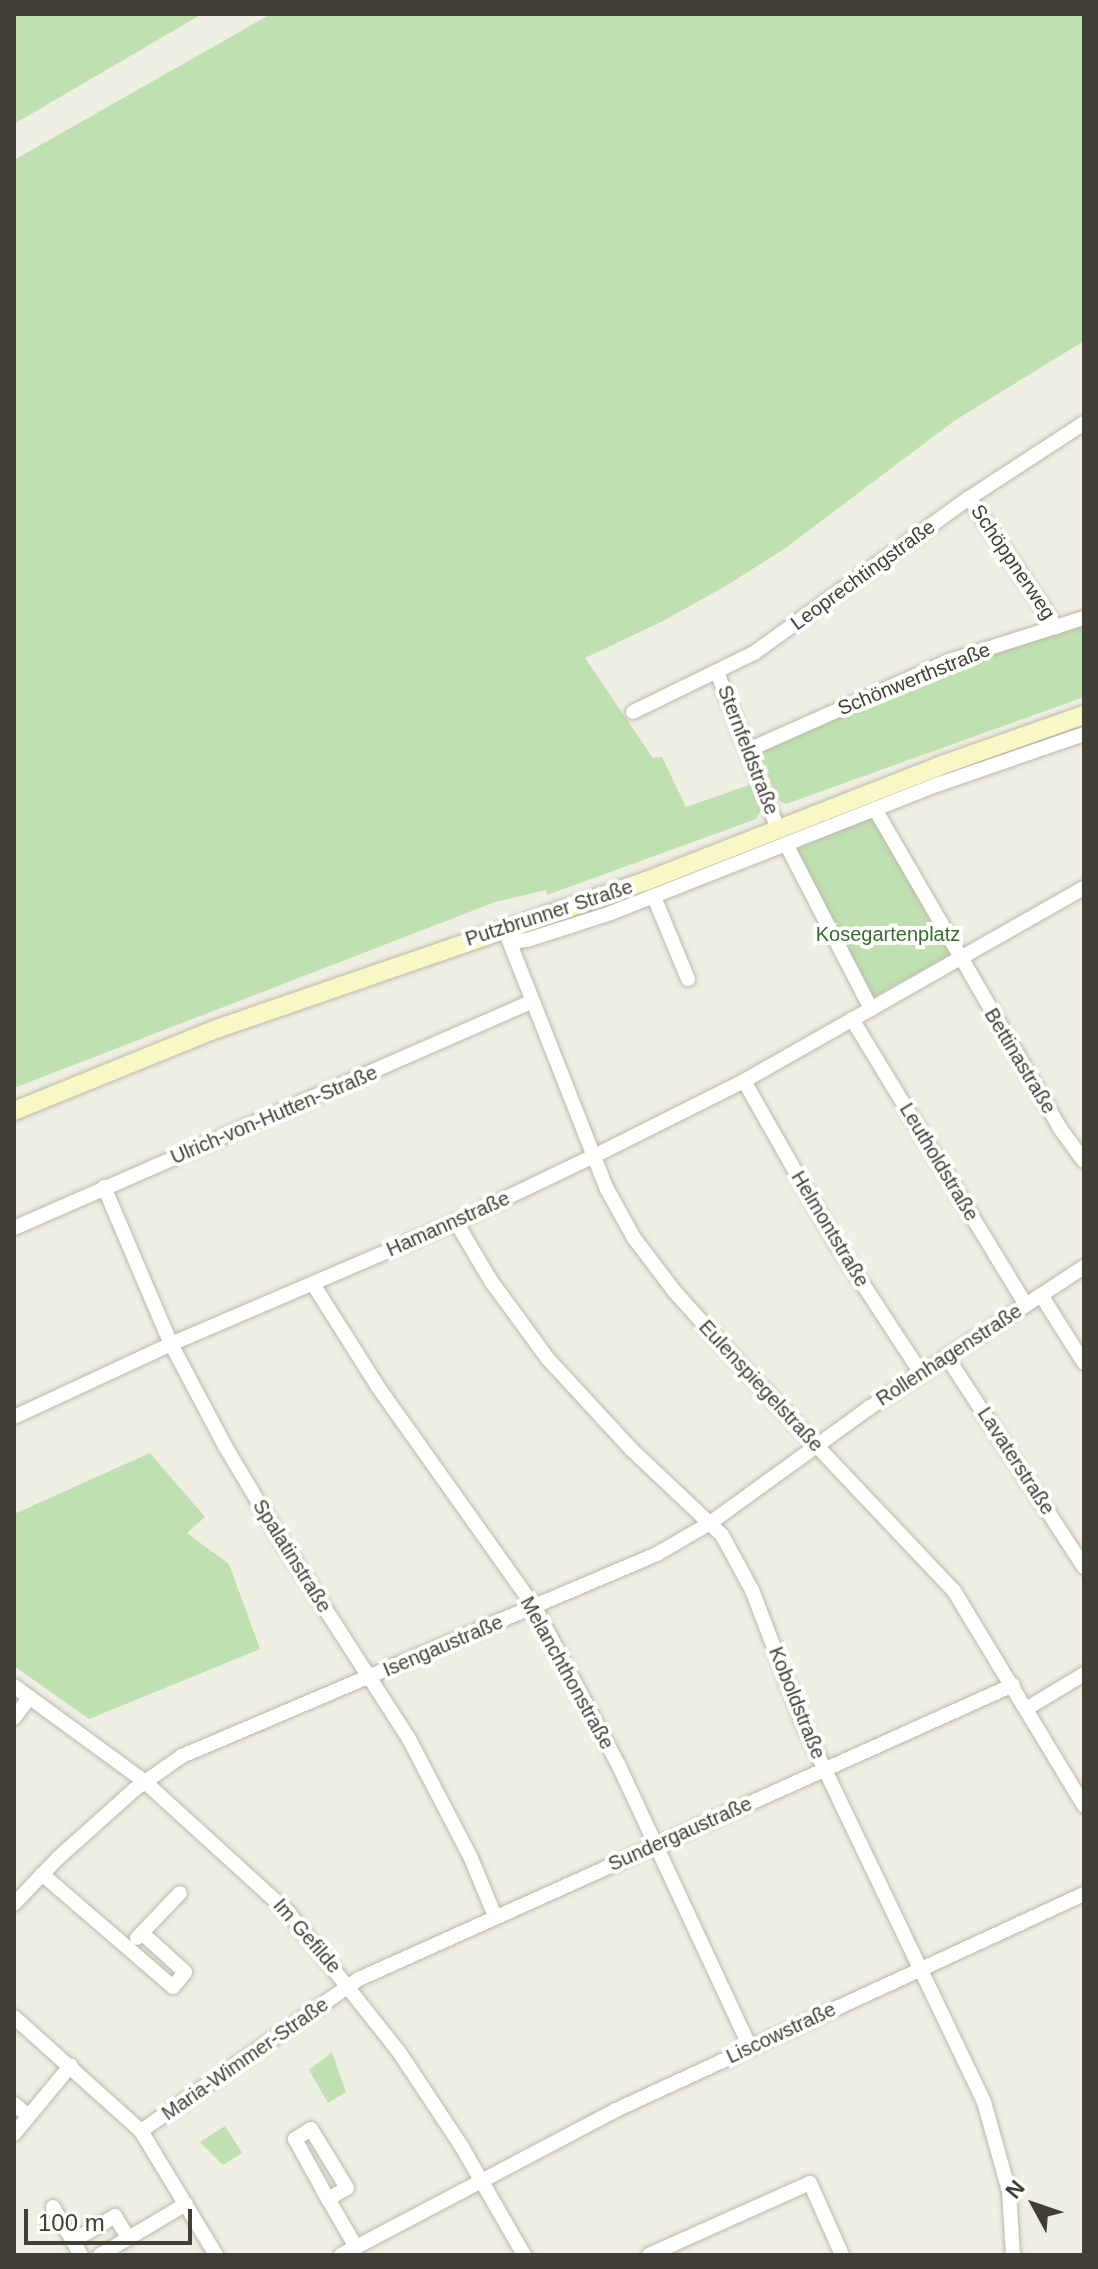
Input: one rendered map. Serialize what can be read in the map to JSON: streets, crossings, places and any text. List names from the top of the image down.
{
  "streets": {
    "main road": ["Putzbrunner Straße"],
    "street": [
      "Schöppnerweg",
      "Leoprechtingstraße",
      "Schönwerthstraße",
      "Sternfeldstraße",
      "Bettinastraße",
      "Ulrich-von-Hutten-Straße",
      "Leutholdstraße",
      "Hamannstraße",
      "Helmontstraße",
      "Rollenhagenstraße",
      "Eulenspiegelstraße",
      "Lavaterstraße",
      "Spalatinstraße",
      "Isengaustraße",
      "Melanchthonstraße",
      "Koboldstraße",
      "Sundergaustraße",
      "Im Gefilde",
      "Liscowstraße",
      "Maria-Wimmer-Straße"
    ]
  },
  "crossings": [
    ["Schöppnerweg", "Leoprechtingstraße"],
    ["Schöppnerweg", "Schönwerthstraße"],
    ["Leoprechtingstraße", "Sternfeldstraße"],
    ["Schönwerthstraße", "Sternfeldstraße"],
    ["Sternfeldstraße", "Putzbrunner Straße"],
    ["Putzbrunner Straße", "Eulenspiegelstraße"],
    ["Ulrich-von-Hutten-Straße", "Eulenspiegelstraße"],
    ["Ulrich-von-Hutten-Straße", "Spalatinstraße"],
    ["Leutholdstraße", "Hamannstraße"],
    ["Leutholdstraße", "Rollenhagenstraße"],
    ["Hamannstraße", "Helmontstraße"],
    ["Hamannstraße", "Eulenspiegelstraße"],
    ["Hamannstraße", "Spalatinstraße"],
    ["Hamannstraße", "Melanchthonstraße"],
    ["Hamannstraße", "Koboldstraße"],
    ["Helmontstraße", "Rollenhagenstraße"],
    ["Rollenhagenstraße", "Eulenspiegelstraße"],
    ["Rollenhagenstraße", "Lavaterstraße"],
    ["Rollenhagenstraße", "Isengaustraße"],
    ["Eulenspiegelstraße", "Isengaustraße"],
    ["Eulenspiegelstraße", "Sundergaustraße"],
    ["Spalatinstraße", "Isengaustraße"],
    ["Spalatinstraße", "Sundergaustraße"],
    ["Isengaustraße", "Melanchthonstraße"],
    ["Isengaustraße", "Koboldstraße"],
    ["Isengaustraße", "Im Gefilde"],
    ["Melanchthonstraße", "Sundergaustraße"],
    ["Melanchthonstraße", "Liscowstraße"],
    ["Koboldstraße", "Sundergaustraße"],
    ["Koboldstraße", "Liscowstraße"],
    ["Sundergaustraße", "Im Gefilde"],
    ["Sundergaustraße", "Maria-Wimmer-Straße"],
    ["Im Gefilde", "Liscowstraße"],
    ["Im Gefilde", "Maria-Wimmer-Straße"]
  ],
  "parks": ["Kosegartenplatz"],
  "scale_bar": "100 m",
  "north": "top left"
}
